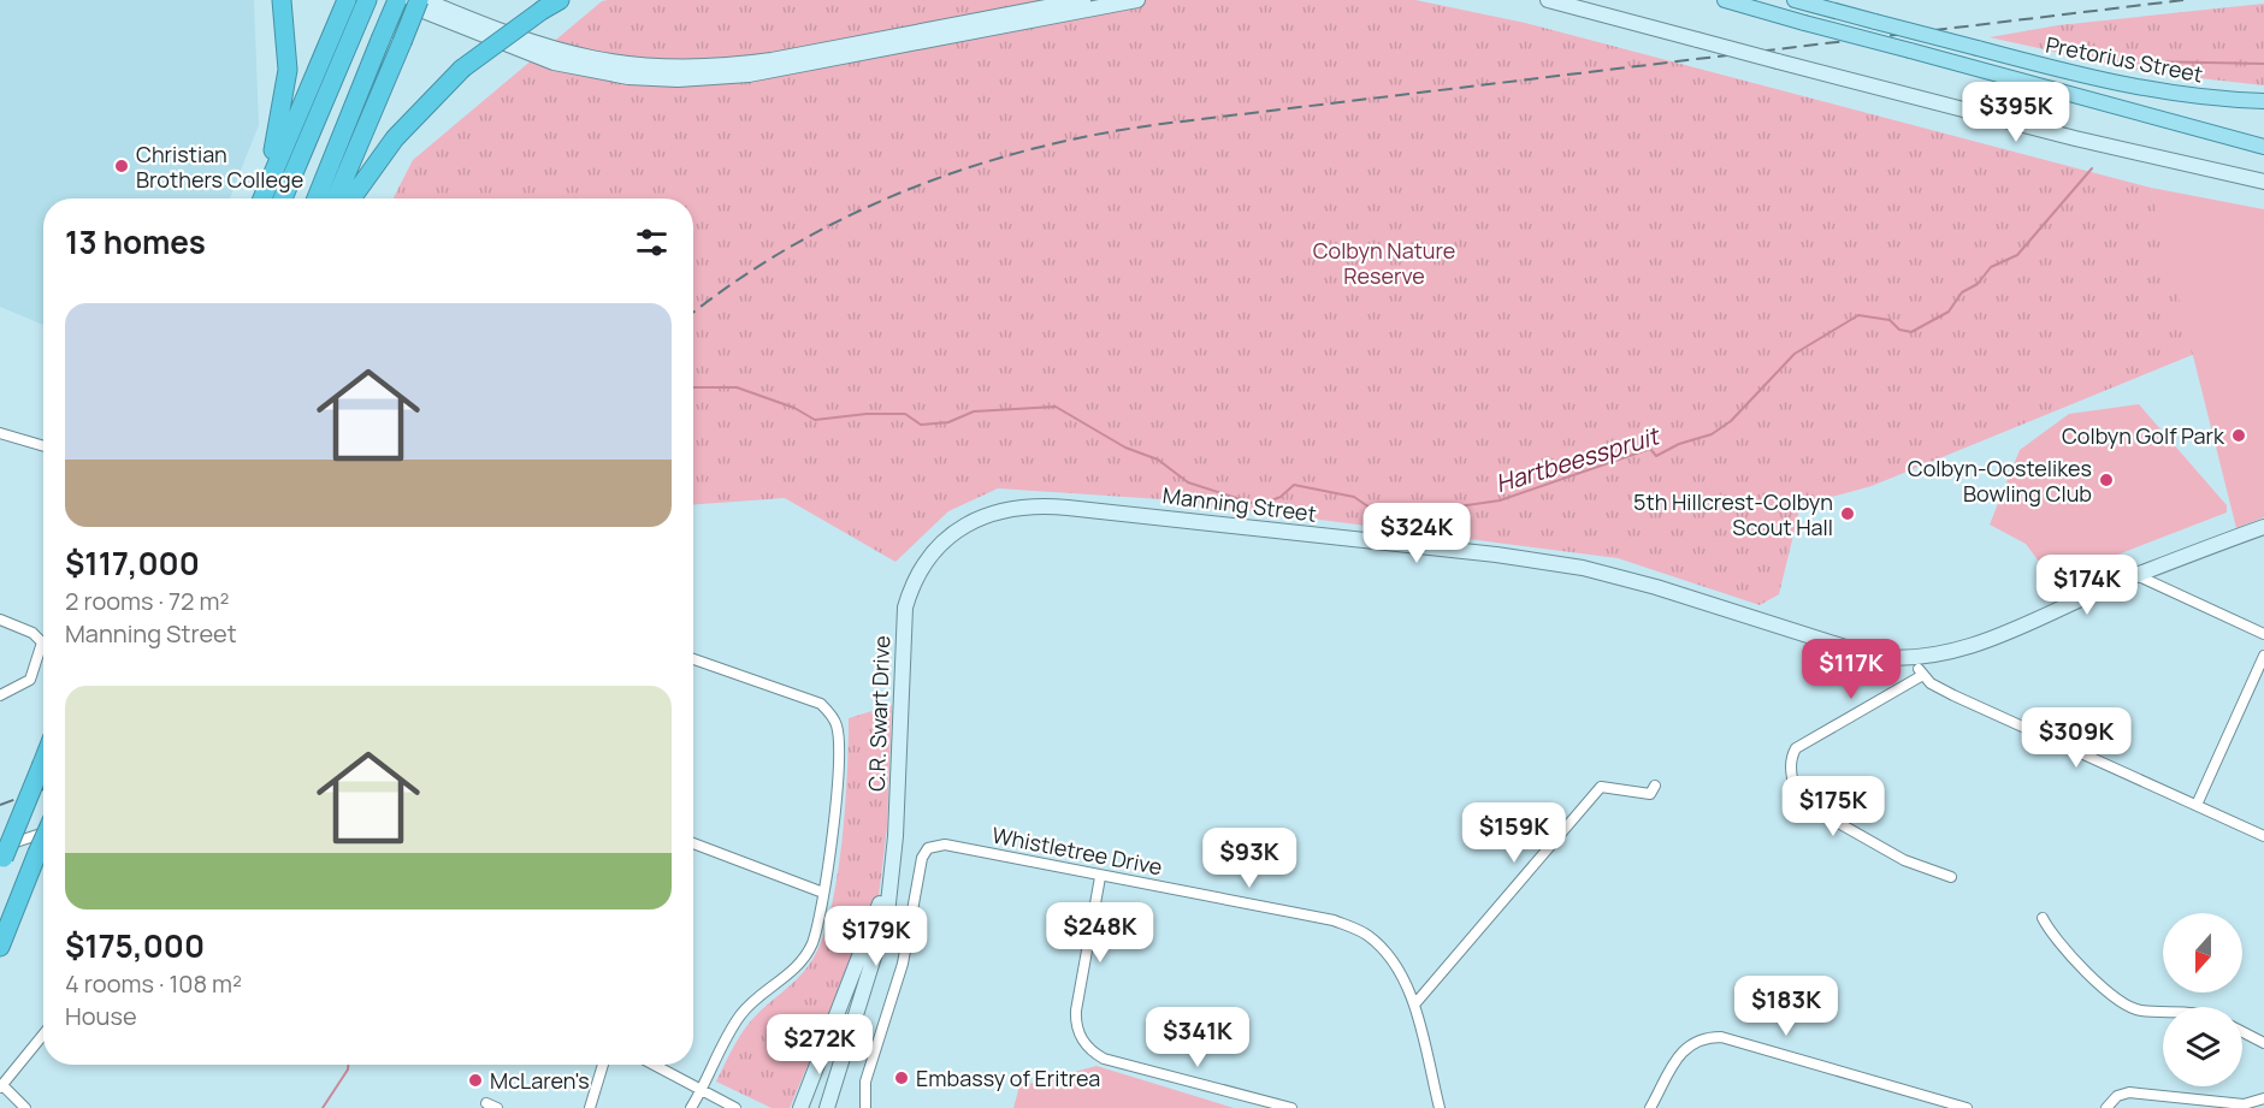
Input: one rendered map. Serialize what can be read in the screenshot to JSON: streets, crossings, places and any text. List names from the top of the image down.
{
  "streets": {
    "main road": ["Pretorius Street"],
    "street": ["Manning Street", "C.R. Swart Drive", "Whistletree Drive"]
  },
  "crossings": [
    ["Manning Street", "C.R. Swart Drive"]
  ],
  "water": ["Hartbeesspruit"],
  "parks": ["Colbyn Nature Reserve"],
  "places": [
    "Christian Brothers College",
    "Colbyn Golf Park",
    "Colbyn-Oostelikes Bowling Club",
    "5th Hillcrest-Colbyn Scout Hall",
    "Embassy of Eritrea",
    "McLaren's"
  ],
  "north": "bottom",
  "page": {
    "price": [
      "$395K",
      "$324K",
      "$174K",
      "$117K",
      "$309K",
      "$175K",
      "$159K",
      "$93K",
      "$248K",
      "$179K",
      "$183K",
      "$341K",
      "$272K"
    ],
    "heading": "13 homes",
    "list": [
      {
        "name": "$117,000",
        "note": "2 rooms · 72 m² · Manning Street"
      },
      {
        "name": "$175,000",
        "note": "4 rooms · 108 m² · House"
      }
    ]
  }
}
